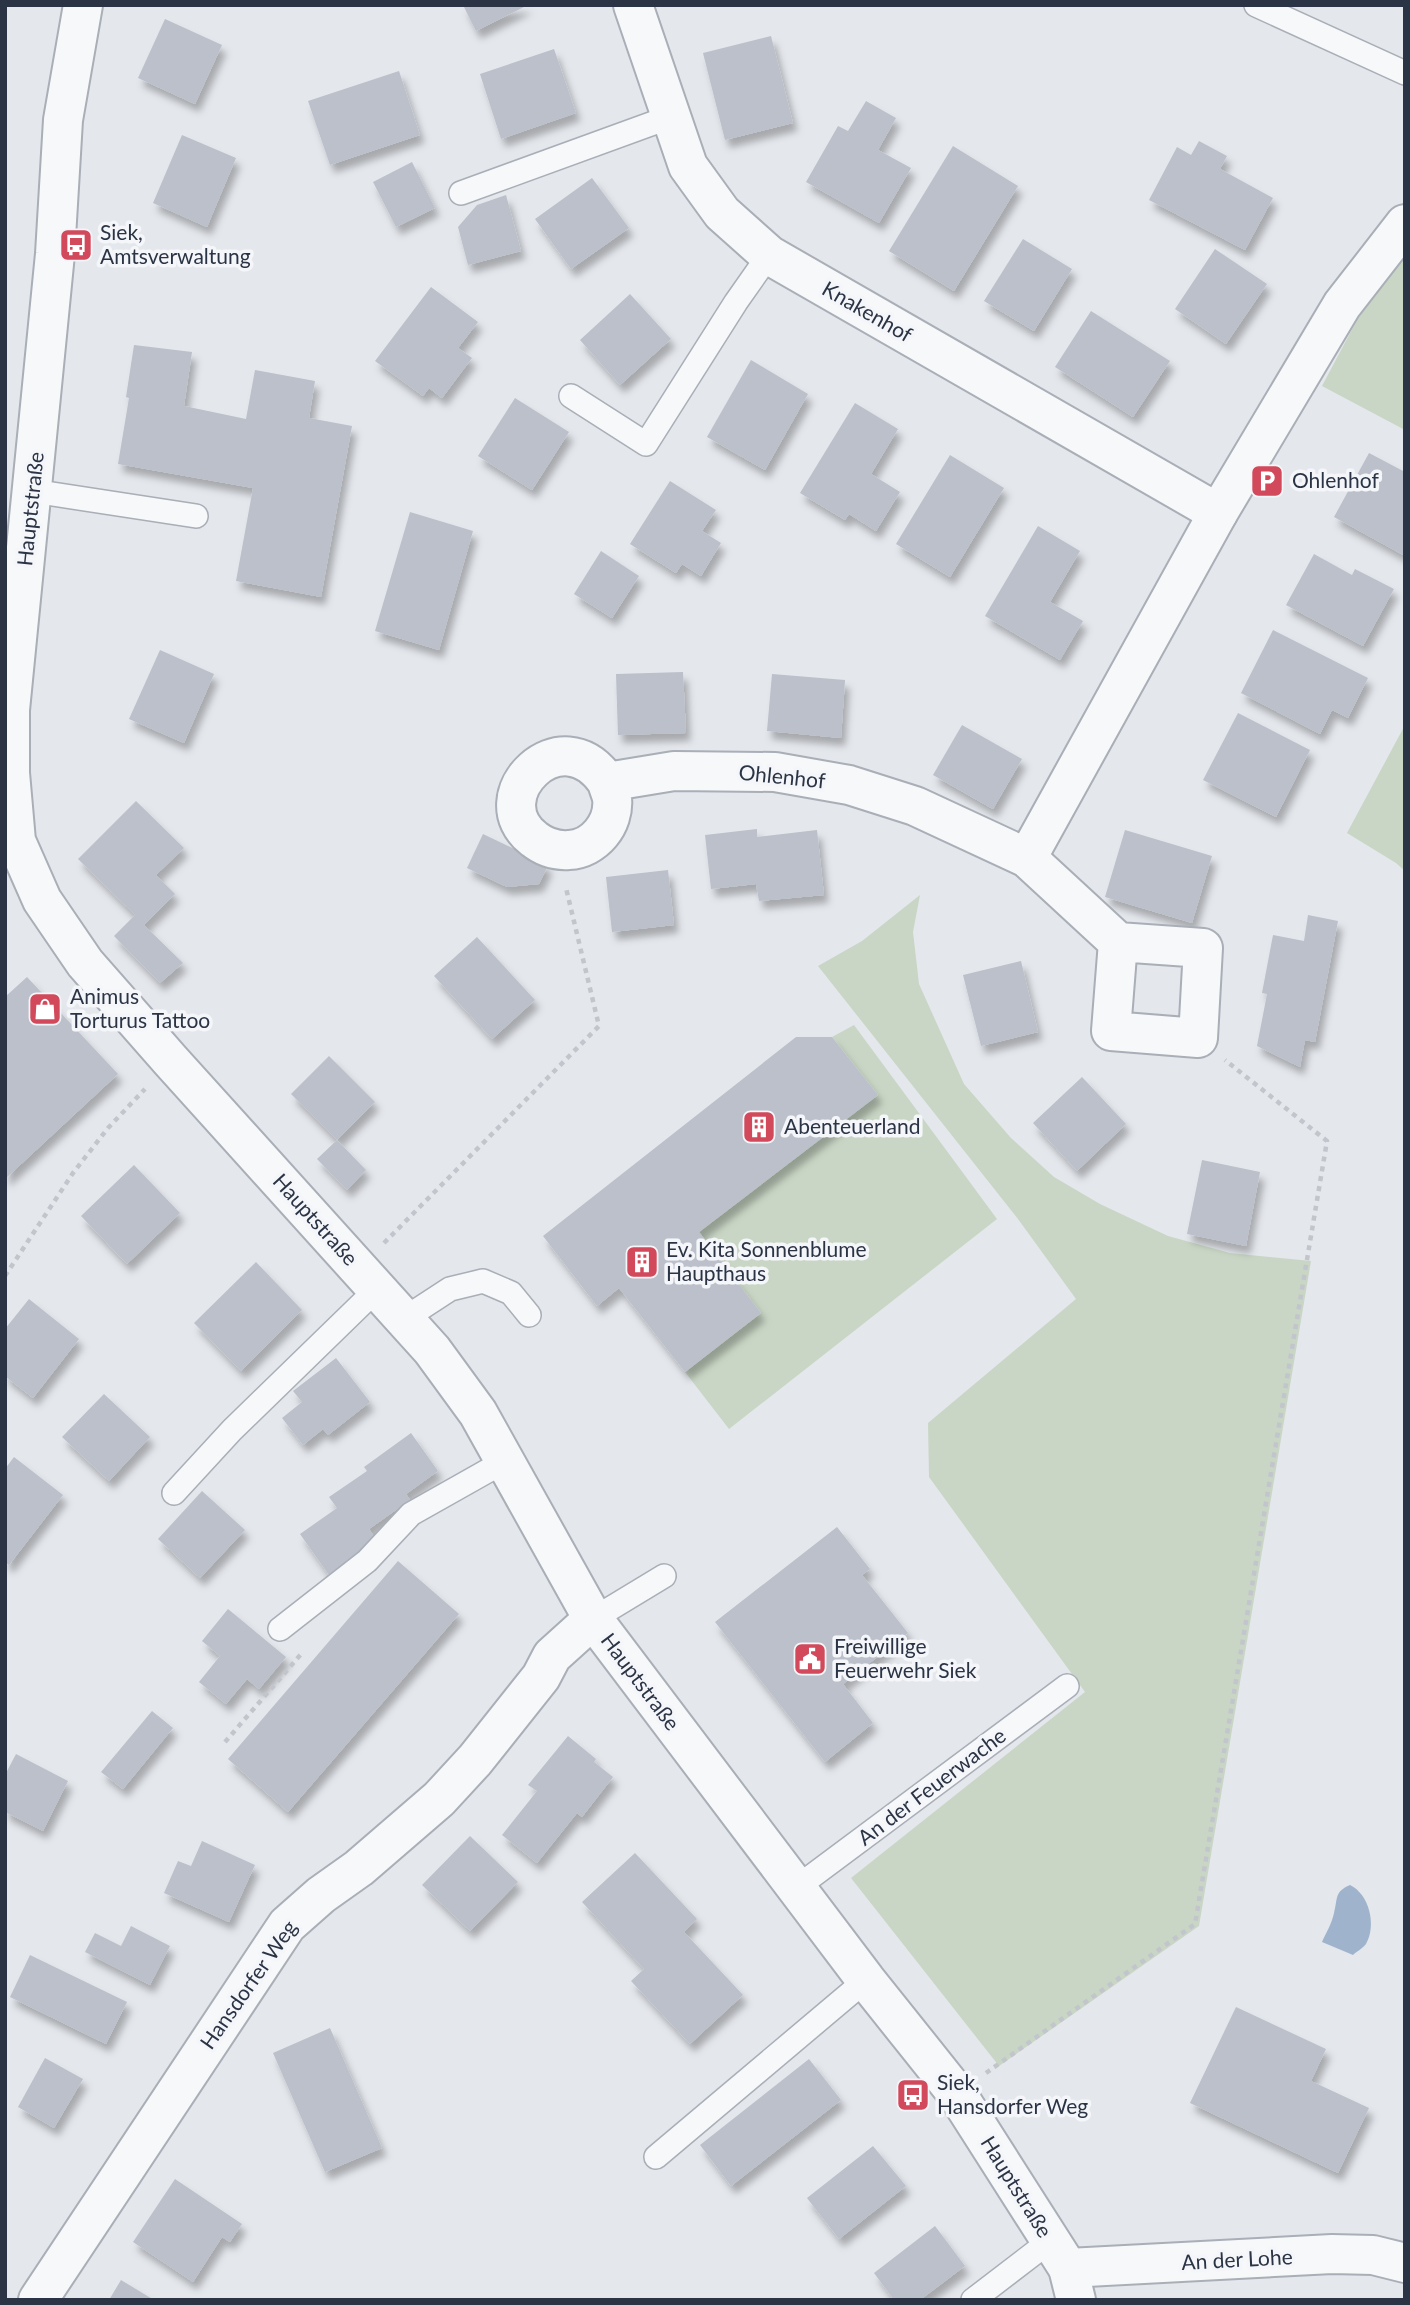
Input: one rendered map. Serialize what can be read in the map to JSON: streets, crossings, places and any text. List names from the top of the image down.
{
  "streets": {
    "street": [
      "Knakenhof",
      "Hauptstraße",
      "Ohlenhof",
      "Hansdorfer Weg",
      "An der Lohe"
    ],
    "lane": ["An der Feuerwache"]
  },
  "crossings": [
    ["Hauptstraße", "An der Feuerwache"],
    ["Hauptstraße", "Hansdorfer Weg"],
    ["Hauptstraße", "An der Lohe"]
  ],
  "places": {
    "bus stop": ["Siek, Amtsverwaltung", "Siek, Hansdorfer Weg"],
    "parking": ["Ohlenhof"],
    "shop": ["Animus Torturus Tattoo"],
    "building": ["Abenteuerland", "Ev. Kita Sonnenblume Haupthaus"],
    "public building": ["Freiwillige Feuerwehr Siek"]
  }
}
